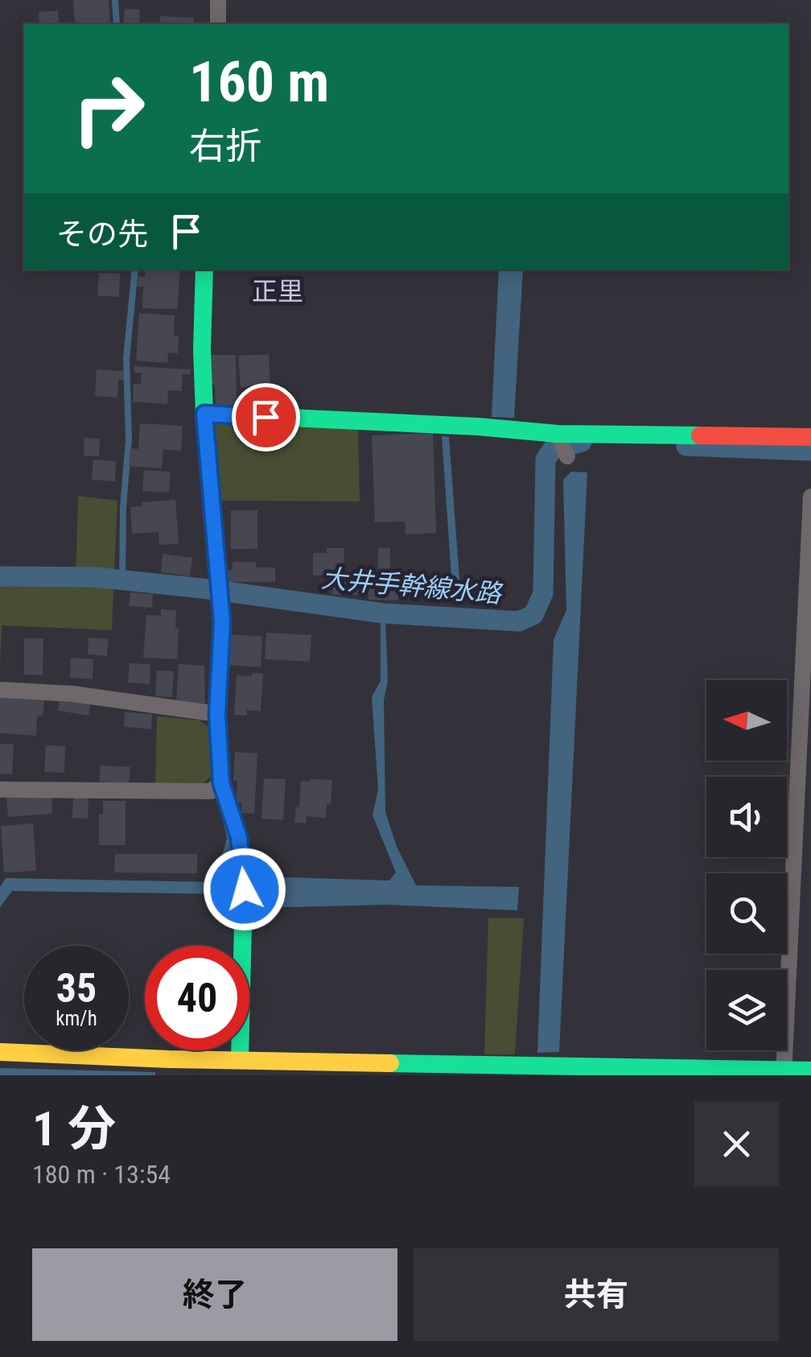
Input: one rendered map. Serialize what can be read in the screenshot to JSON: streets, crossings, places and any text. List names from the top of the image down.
{
  "districts": ["正里"],
  "water": ["大井手幹線水路"],
  "north": "left",
  "page": {
    "turn": ["160 m", "右折"],
    "then": "その先",
    "speed": "35 km/h",
    "limit": "40",
    "heading": ["1 分", "180 m · 13:54"],
    "buttons": ["終了", "共有"]
  }
}
